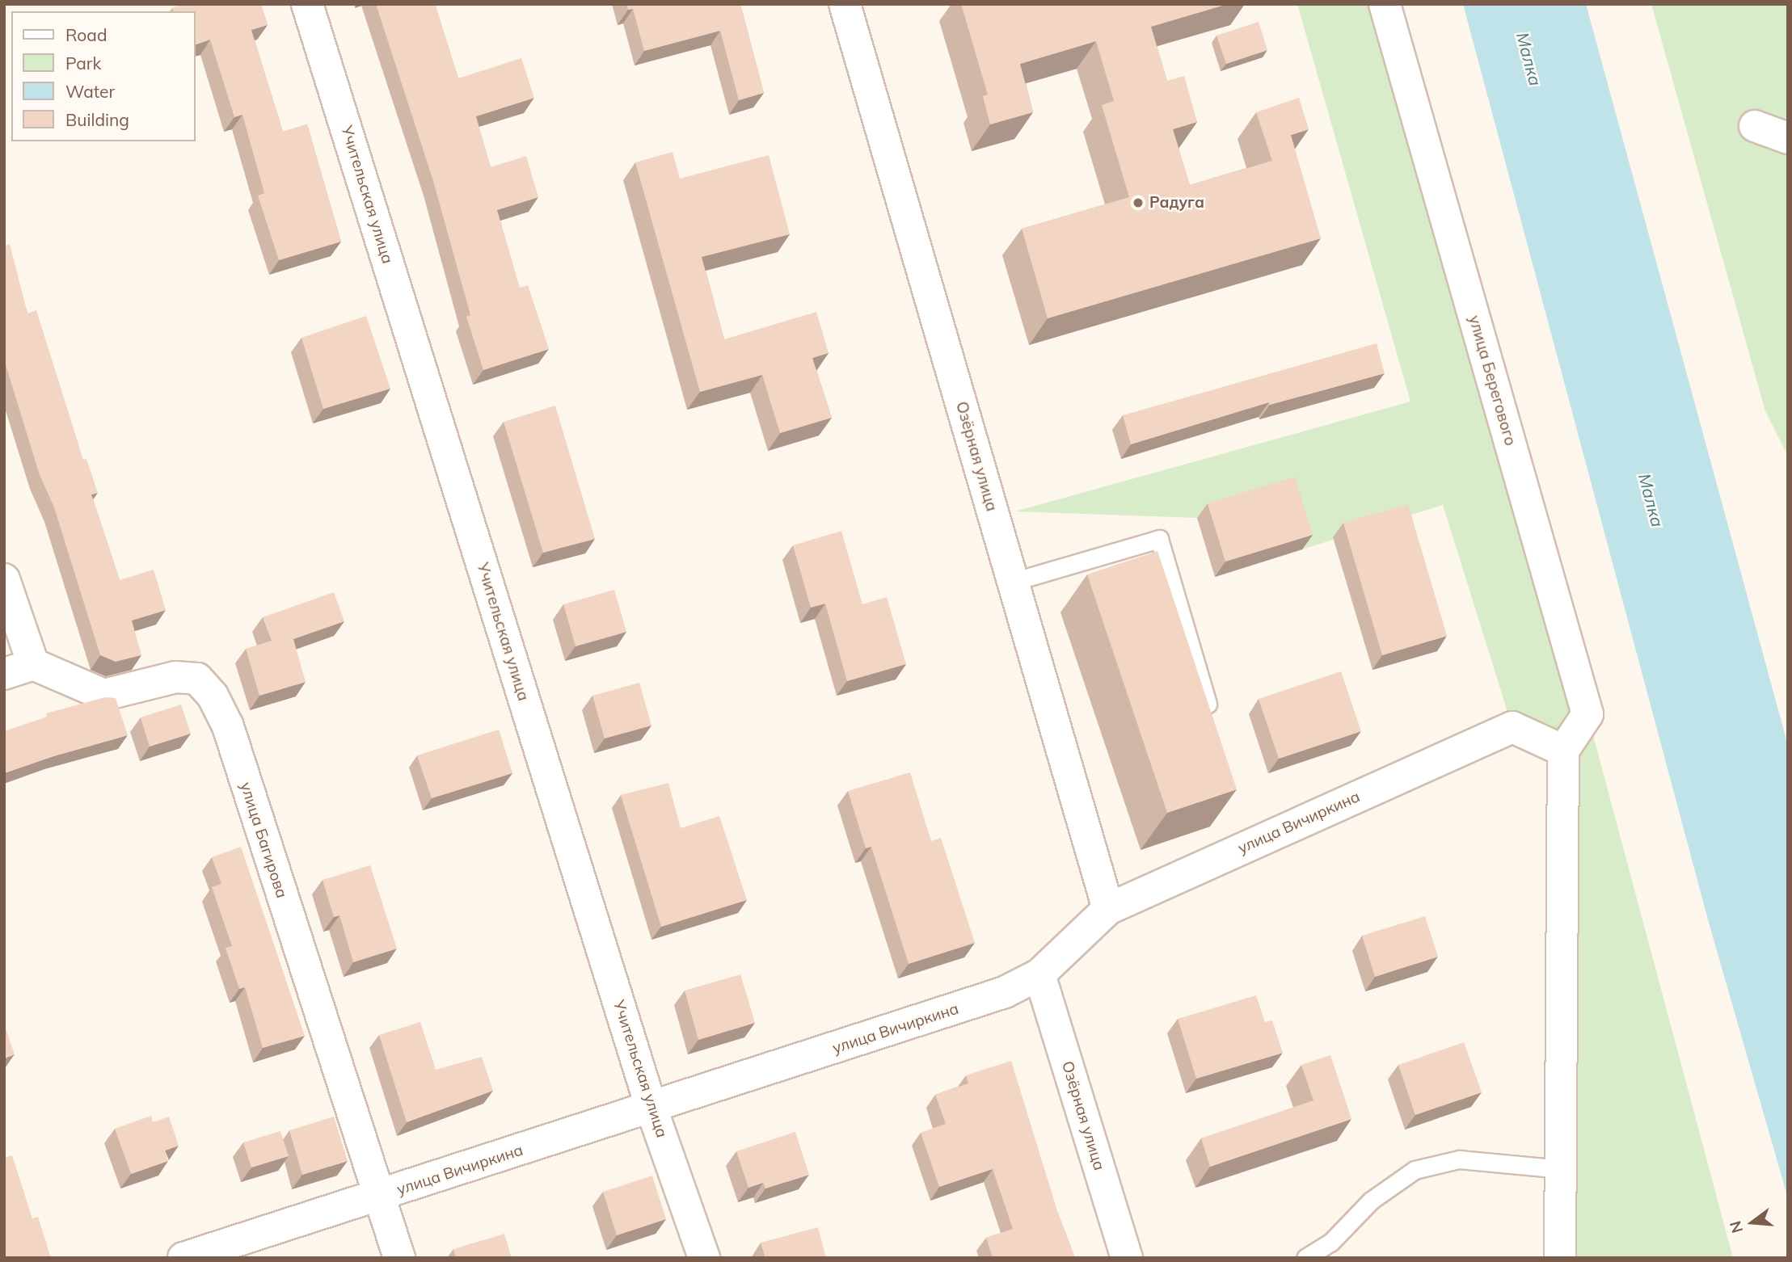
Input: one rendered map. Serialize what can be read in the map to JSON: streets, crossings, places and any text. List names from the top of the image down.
{
  "streets": {
    "street": [
      "Учительская улица",
      "улица Берегового",
      "Озёрная улица",
      "улица Вичиркина",
      "улица Багирова"
    ]
  },
  "crossings": [
    ["Учительская улица", "улица Вичиркина"],
    ["улица Берегового", "улица Вичиркина"],
    ["Озёрная улица", "улица Вичиркина"],
    ["улица Вичиркина", "улица Багирова"]
  ],
  "water": ["Малка"],
  "places": ["Радуга"],
  "legend": [
    "Road",
    "Park",
    "Water",
    "Building"
  ],
  "north": "left"
}
